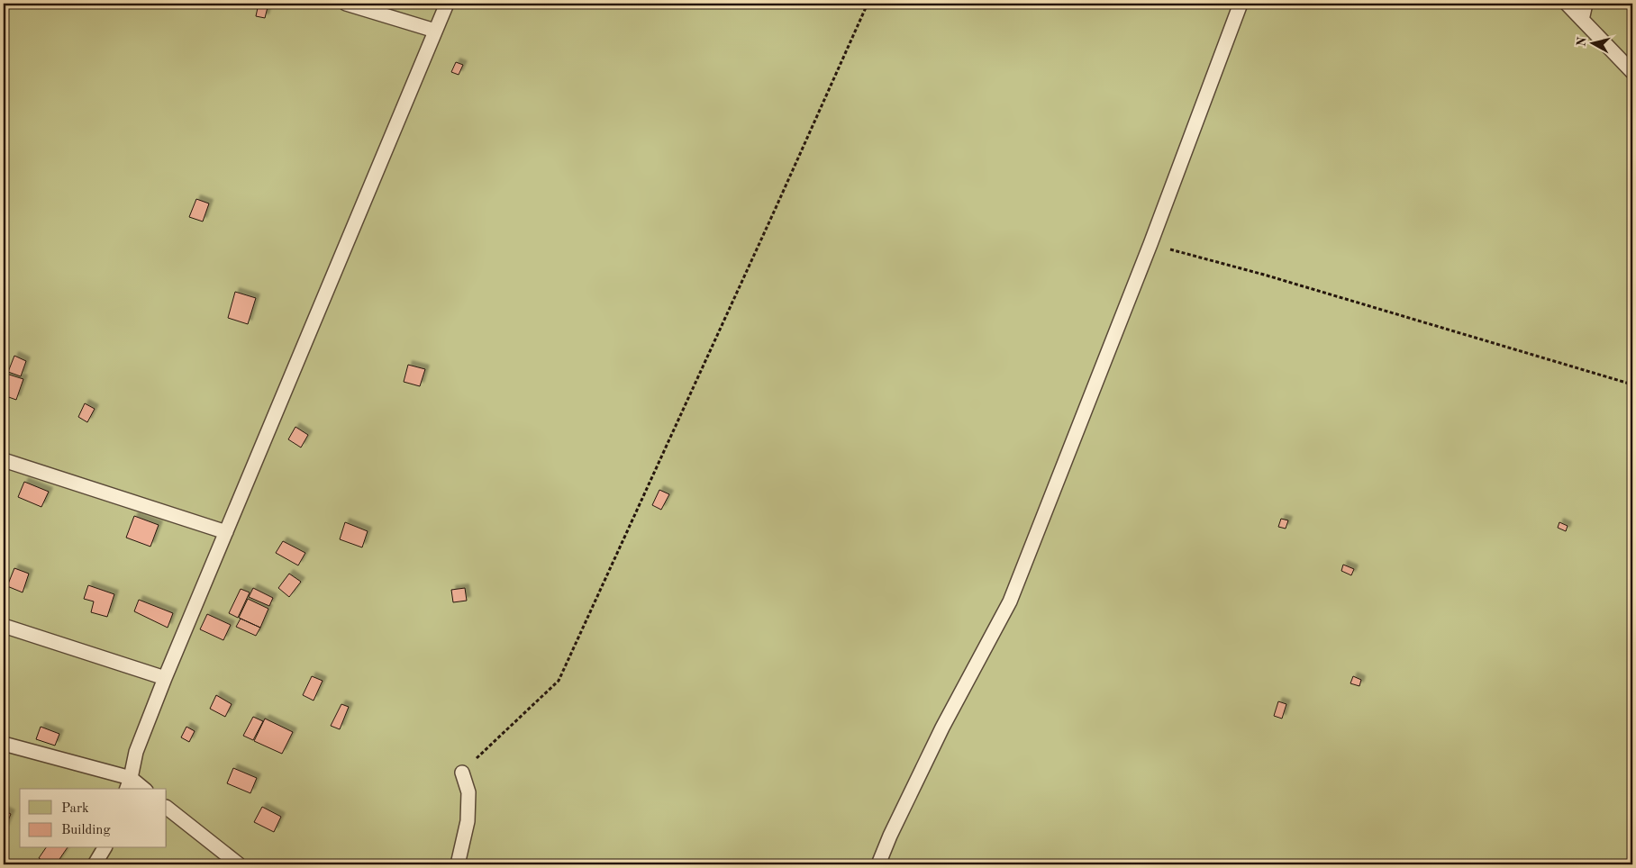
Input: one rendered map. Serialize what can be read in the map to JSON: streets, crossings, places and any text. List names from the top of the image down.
{
  "legend": ["Park", "Building"],
  "north": "left"
}
